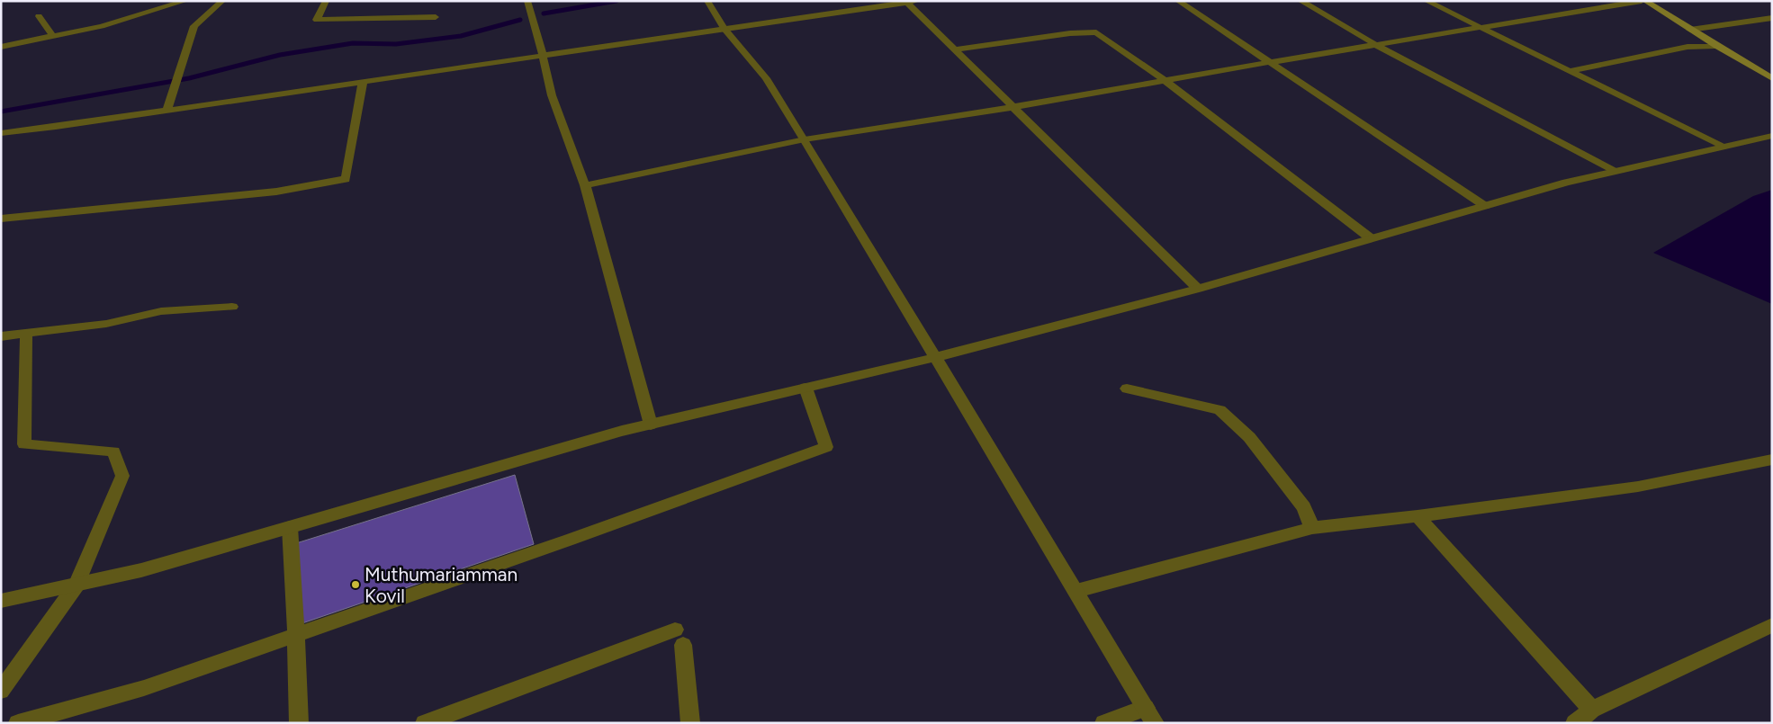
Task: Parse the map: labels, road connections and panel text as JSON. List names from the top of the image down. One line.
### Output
{"places":["Muthumariamman Kovil"]}
